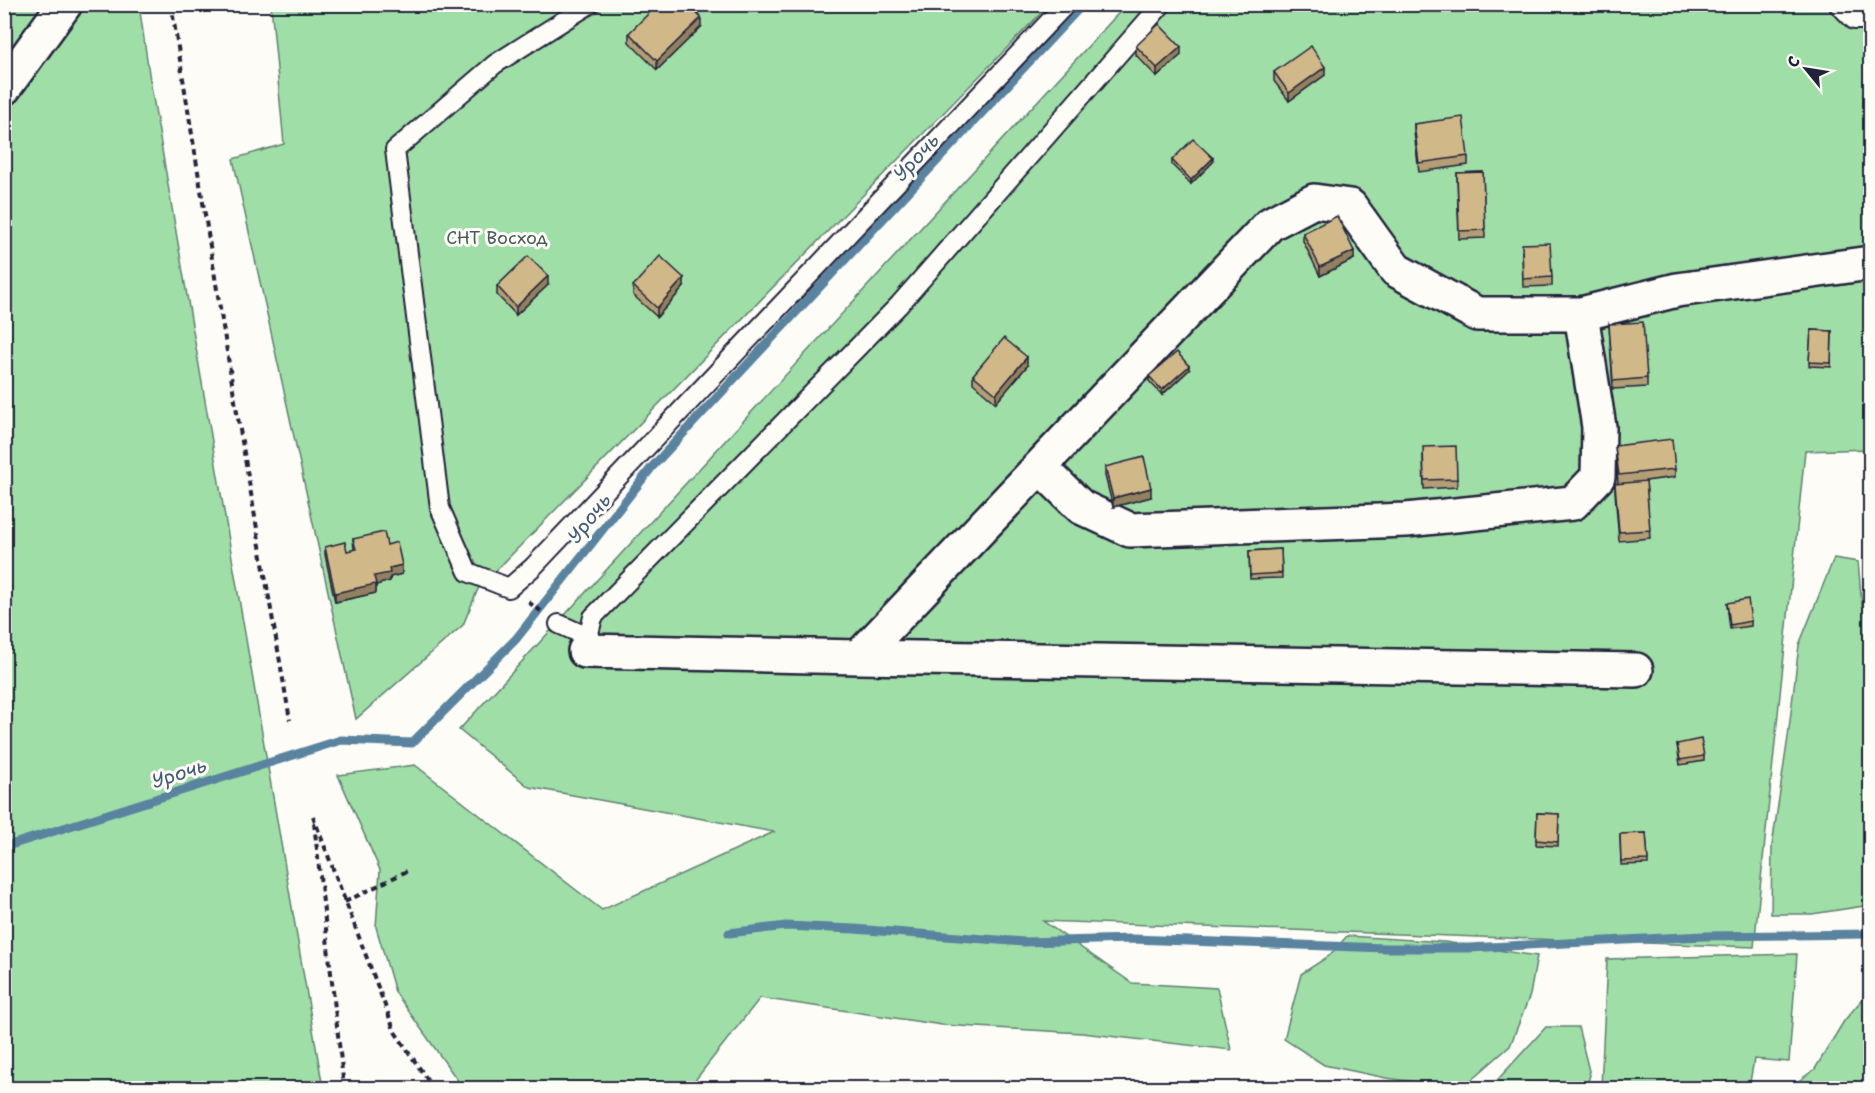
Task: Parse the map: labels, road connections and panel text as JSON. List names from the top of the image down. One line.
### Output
{"water":["Урочь"],"parks":["СНТ Восход"],"north":"top left"}
